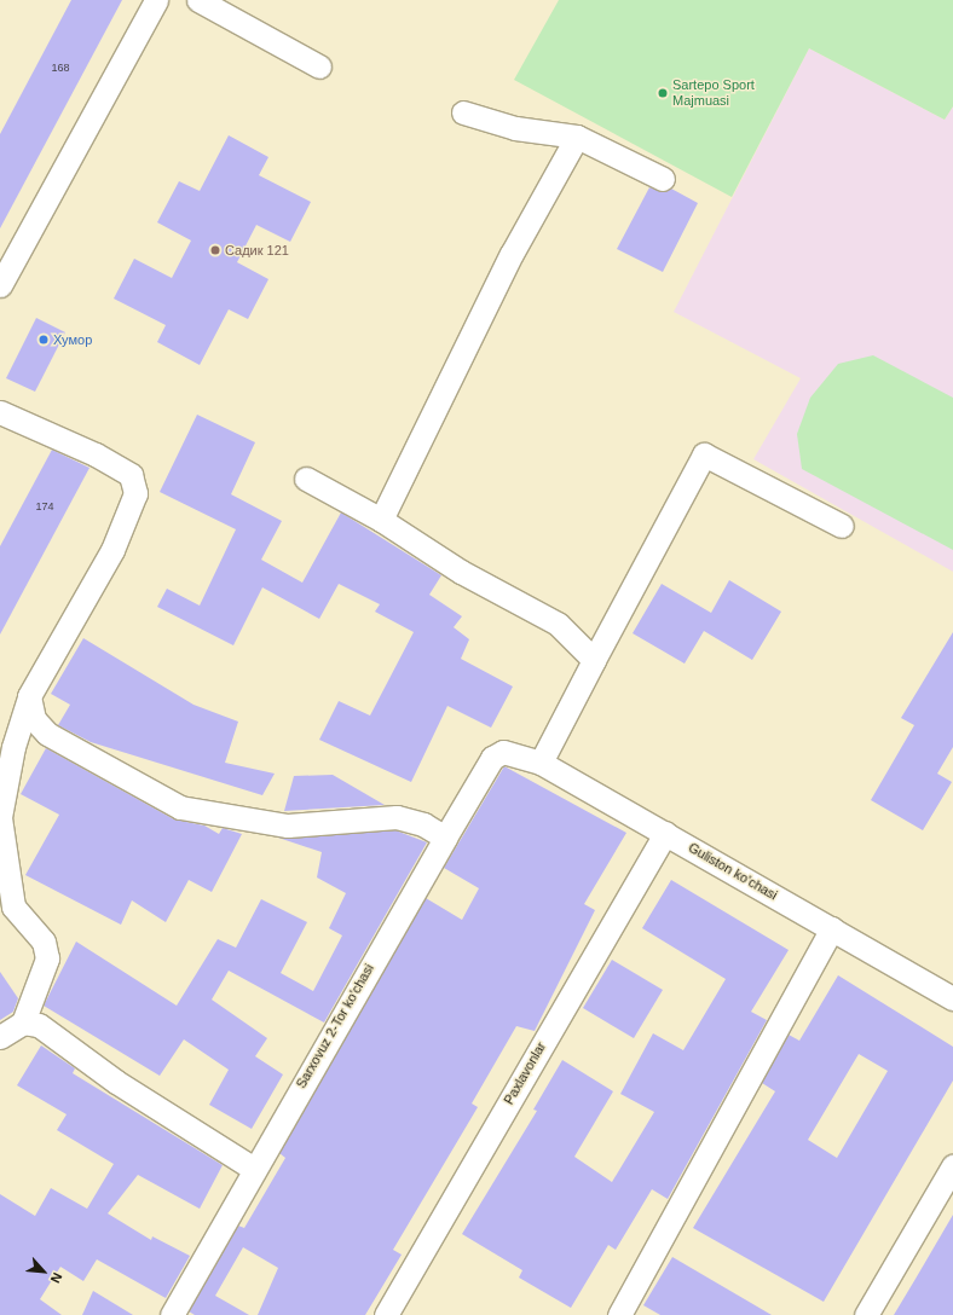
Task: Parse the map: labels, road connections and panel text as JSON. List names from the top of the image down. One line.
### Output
{"streets":{"street":["Guliston ko'chasi","Sarxovuz 2-Tor ko'chasi","Paxlavonlar"]},"crossings":[["Guliston ko'chasi","Sarxovuz 2-Tor ko'chasi"],["Guliston ko'chasi","Paxlavonlar"]],"places":["Sartepo Sport Majmuasi","Садик 121","Хумор"],"house_numbers":["168","174"],"north":"bottom right"}
